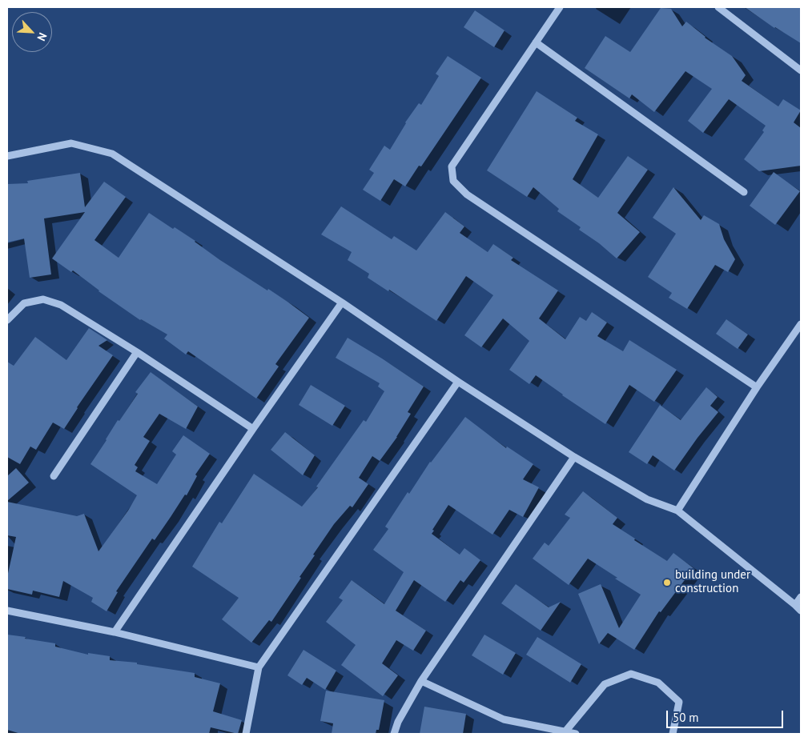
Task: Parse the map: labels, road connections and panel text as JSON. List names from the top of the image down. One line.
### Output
{"places":["building under construction"],"scale_bar":"50 m","north":"bottom right"}
